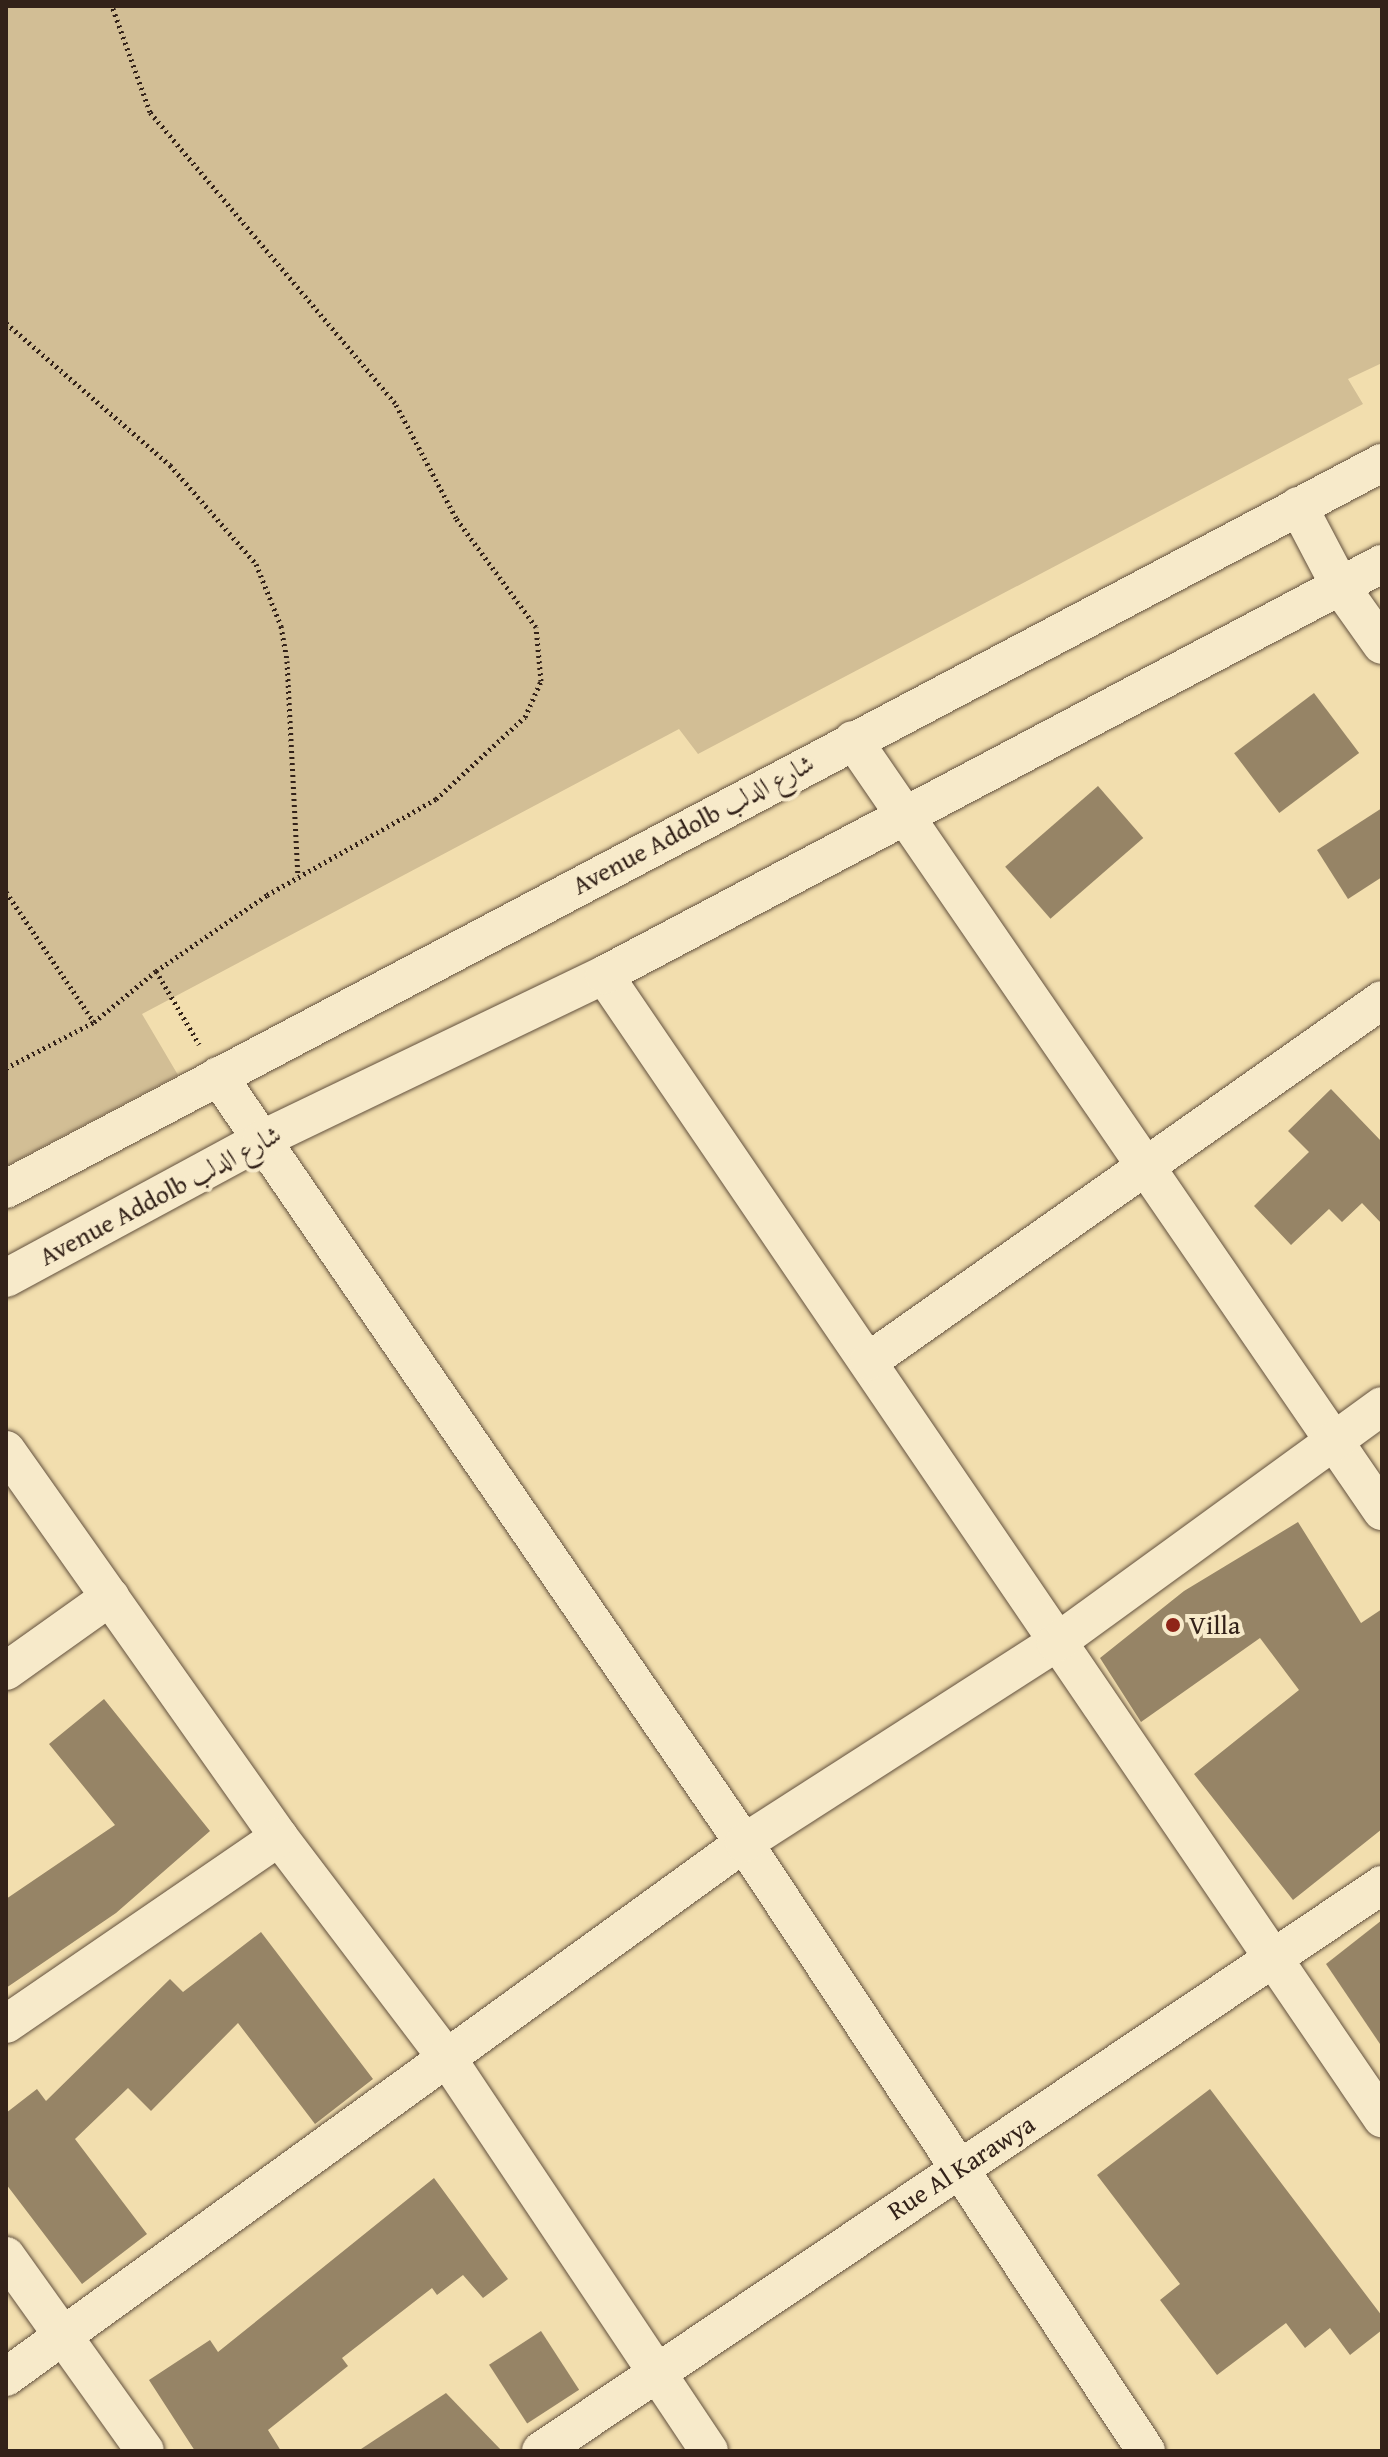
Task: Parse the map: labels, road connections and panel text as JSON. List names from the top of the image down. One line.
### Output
{"streets":{"street":["Avenue Addolb شارع الدلب","Rue Al Karawya"]},"places":["Villa"]}
